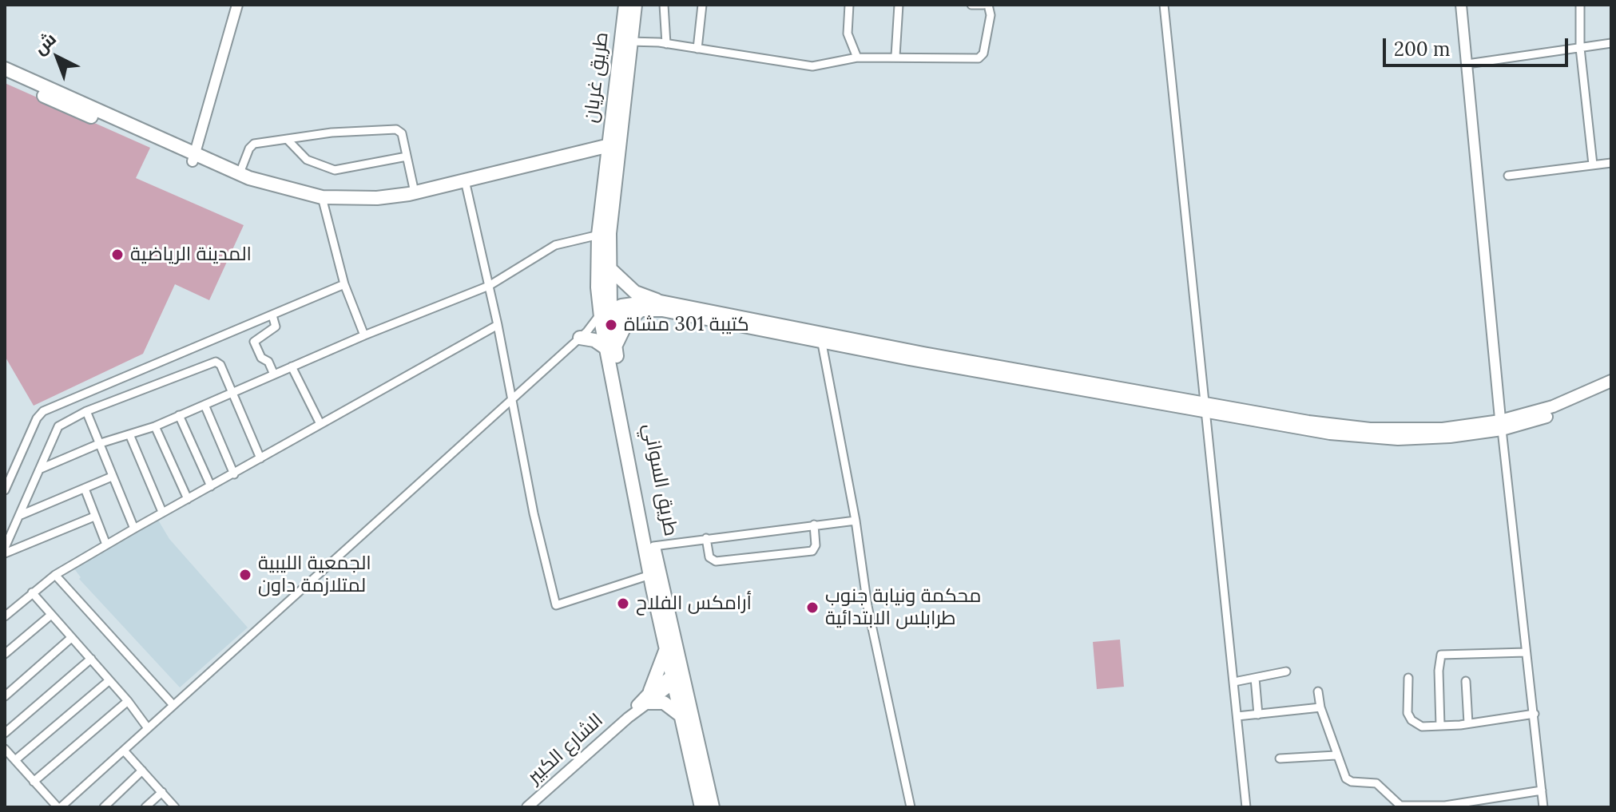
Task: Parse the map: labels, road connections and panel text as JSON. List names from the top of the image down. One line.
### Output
{"streets":{"highway":["طريق غريان","طريق السواني"],"street":["الشارع الكبير"]},"crossings":[["طريق غريان","طريق السواني"],["طريق السواني","الشارع الكبير"]],"places":["المدينة الرياضية","كتيبة 301 مشاة","الجمعية الليبية لمتلازمة داون","أرامكس الفلاح","محكمة ونيابة جنوب طرابلس الابتدائية"],"scale_bar":"200 m","north":"top left"}
